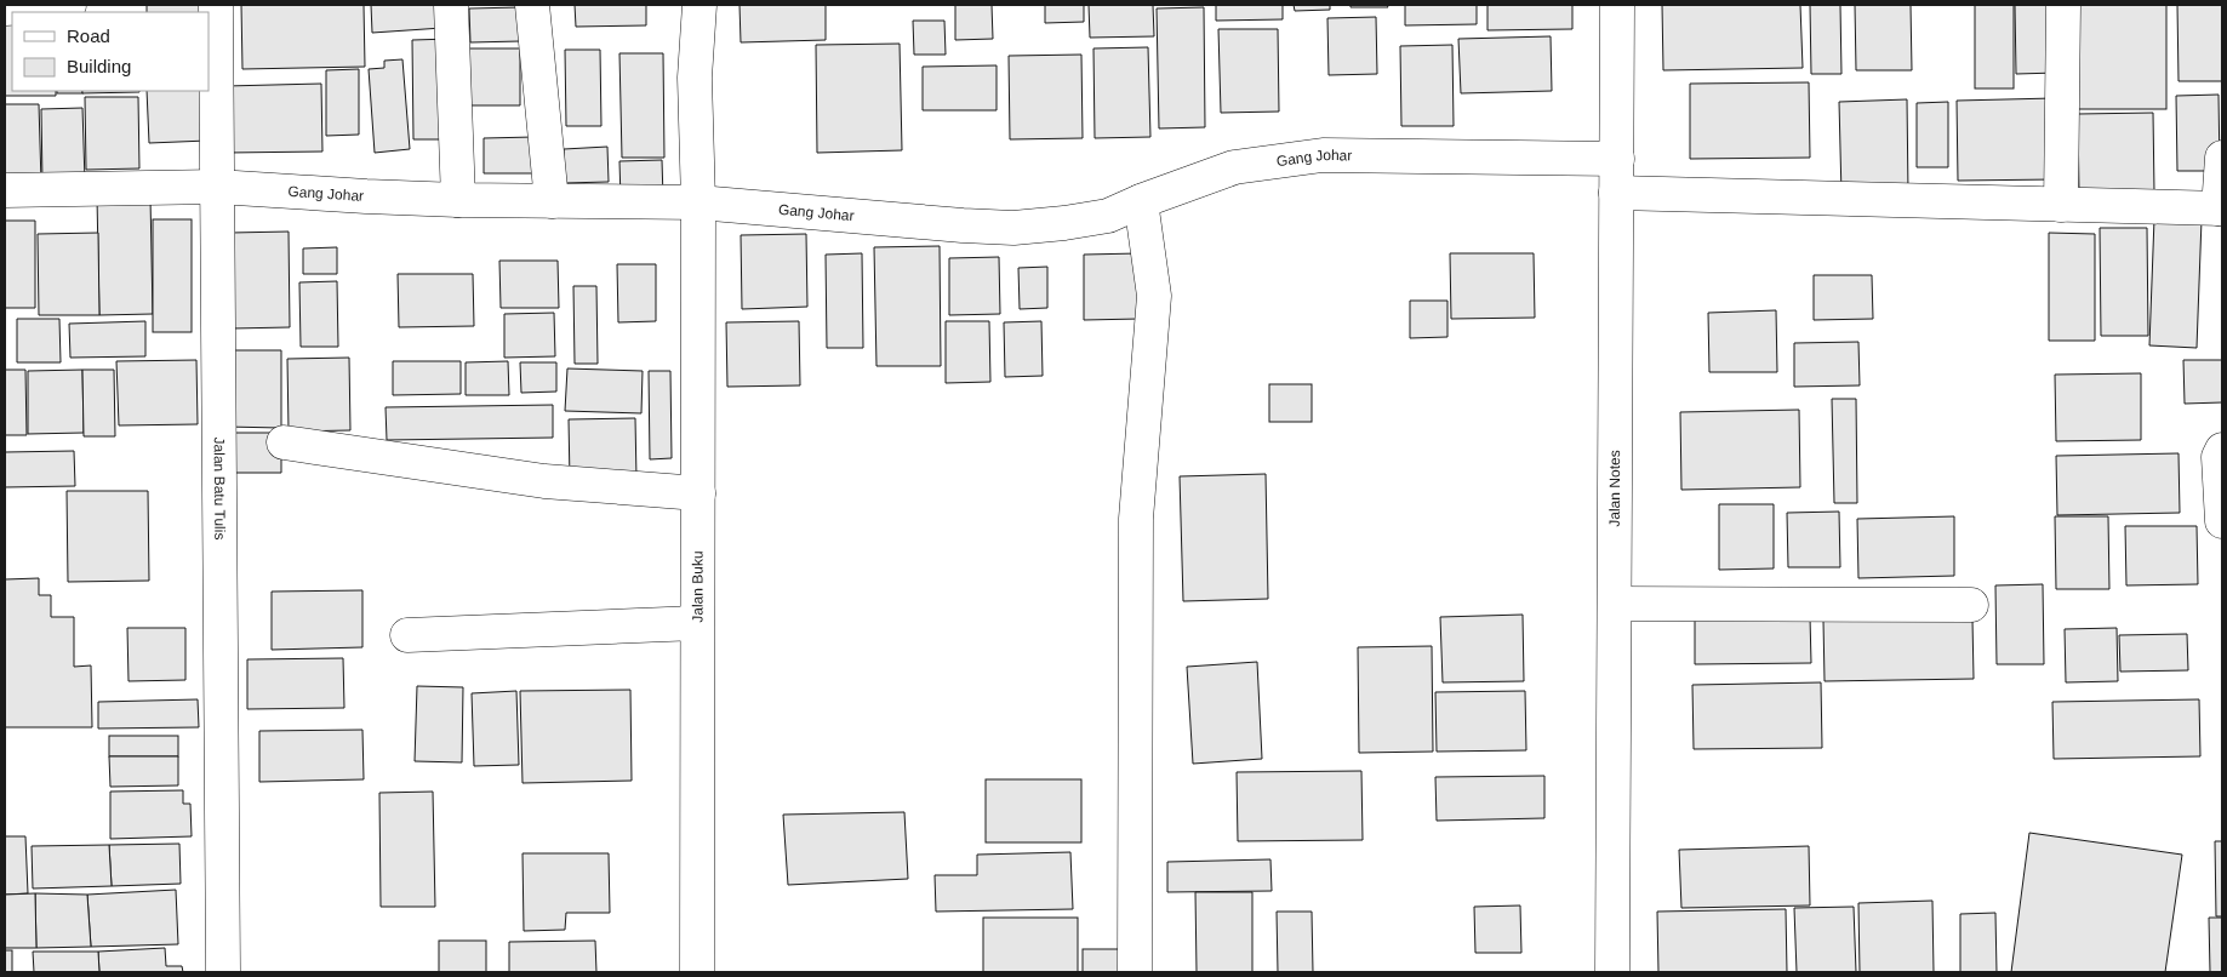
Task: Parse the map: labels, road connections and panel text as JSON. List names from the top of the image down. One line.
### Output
{"streets":{"street":["Gang Johar","Jalan Batu Tulis","Jalan Notes","Jalan Buku"]},"crossings":[["Gang Johar","Jalan Batu Tulis"],["Gang Johar","Jalan Notes"],["Gang Johar","Jalan Buku"]],"legend":["Road","Building"]}
